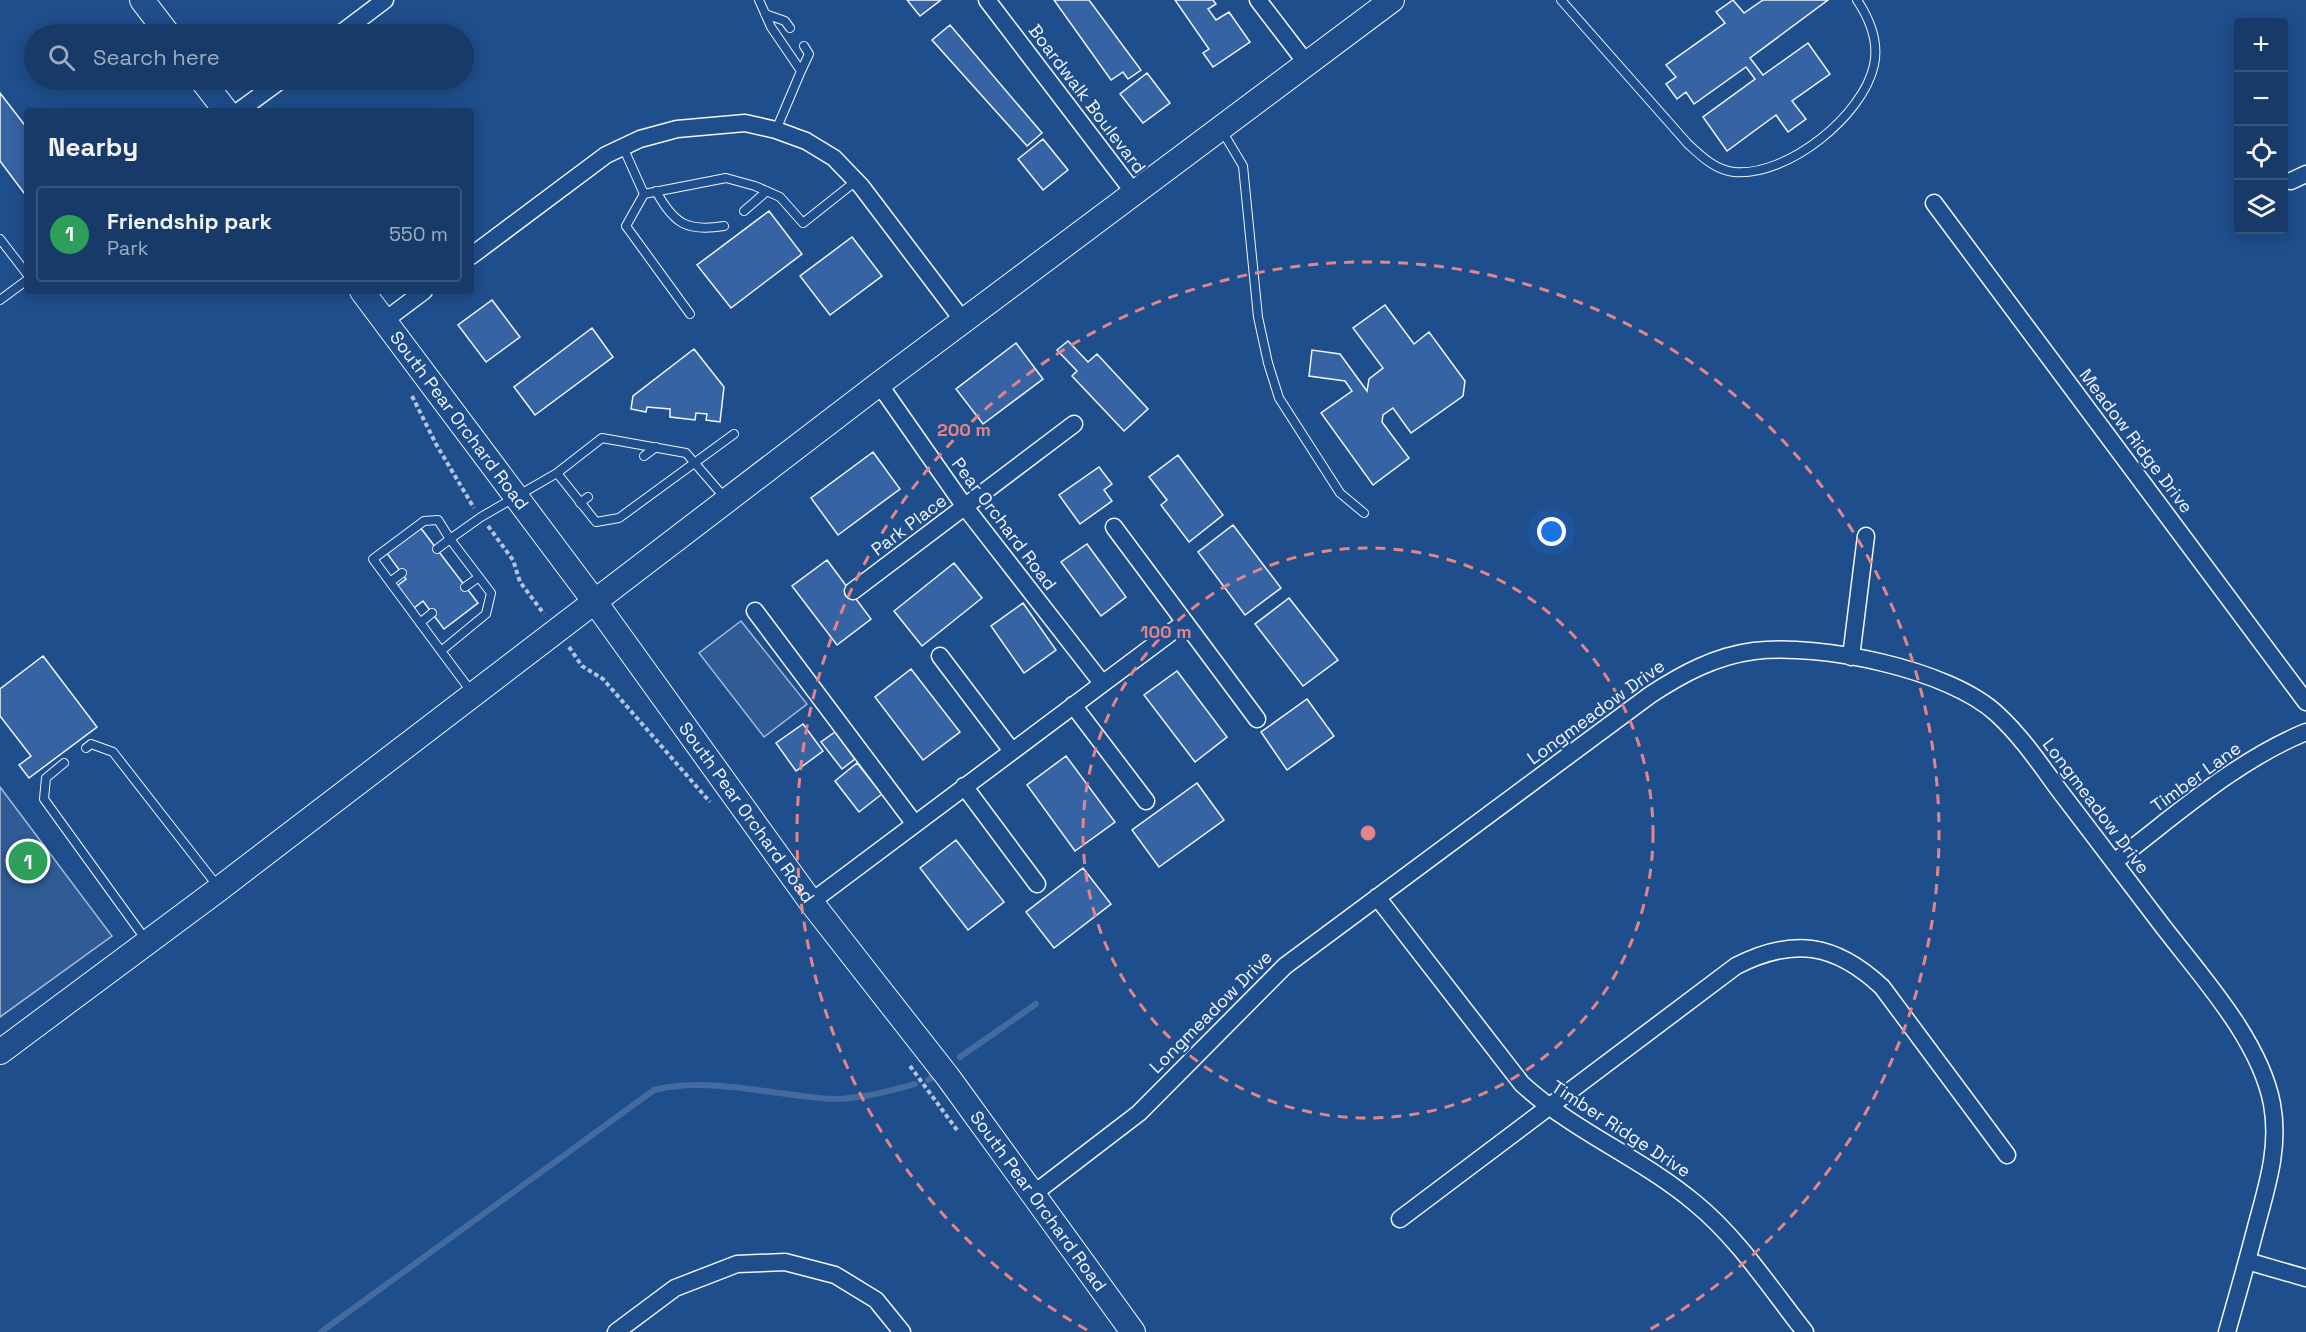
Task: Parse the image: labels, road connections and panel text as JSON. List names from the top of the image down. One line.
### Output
{"streets":{"main road":["South Pear Orchard Road"],"street":["Boardwalk Boulevard","Meadow Ridge Drive","Pear Orchard Road","Park Place","Longmeadow Drive","Timber Lane","Timber Ridge Drive"]},"crossings":[["South Pear Orchard Road","Longmeadow Drive"],["Pear Orchard Road","Park Place"],["Longmeadow Drive","Timber Lane"],["Longmeadow Drive","Timber Ridge Drive"]],"page":{"map_buttons":["+","−"],"search":"Search here","heading":"Nearby","list":[{"mark":"1","name":"Friendship park","note":"Park","value":"550 m"}],"pins":"1"},"rings":["200 m","100 m"]}
